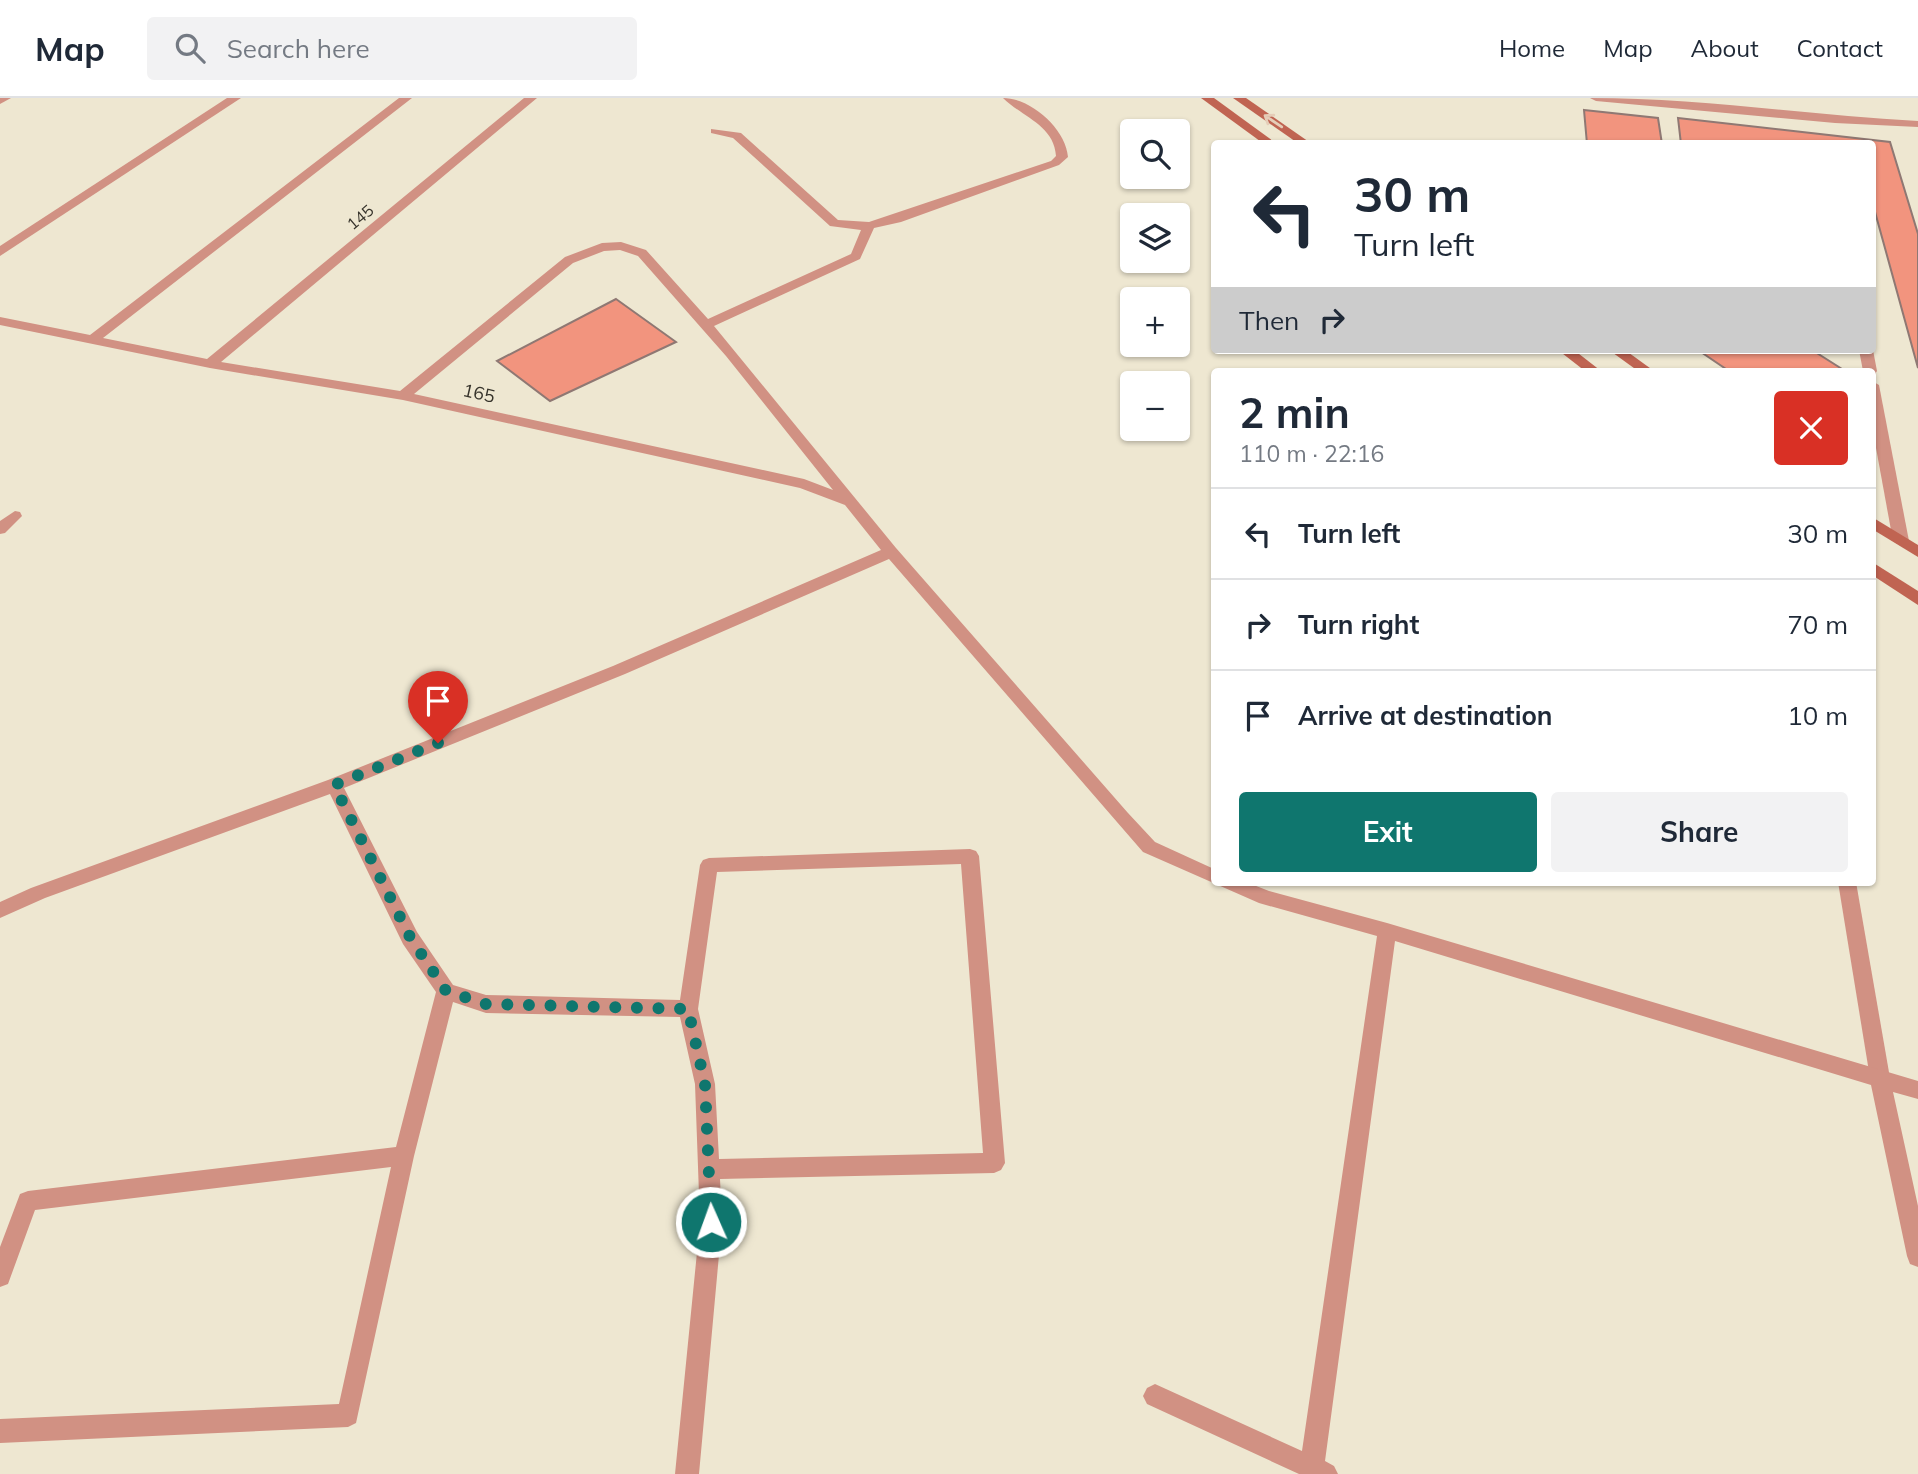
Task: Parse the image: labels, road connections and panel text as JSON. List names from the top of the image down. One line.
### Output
{"streets":{"street":["145","165"]},"crossings":[["145","165"]],"page":{"header":"Map","search":"Search here","nav":["Home","Map","About","Contact"],"map_buttons":["+","−"],"turn":["30 m","Turn left"],"then":"Then","heading":["2 min","110 m · 22:16"],"list":[{"name":"Turn left","value":"30 m"},{"name":"Turn right","value":"70 m"},{"name":"Arrive at destination","value":"10 m"}],"buttons":["Exit","Share"]}}
